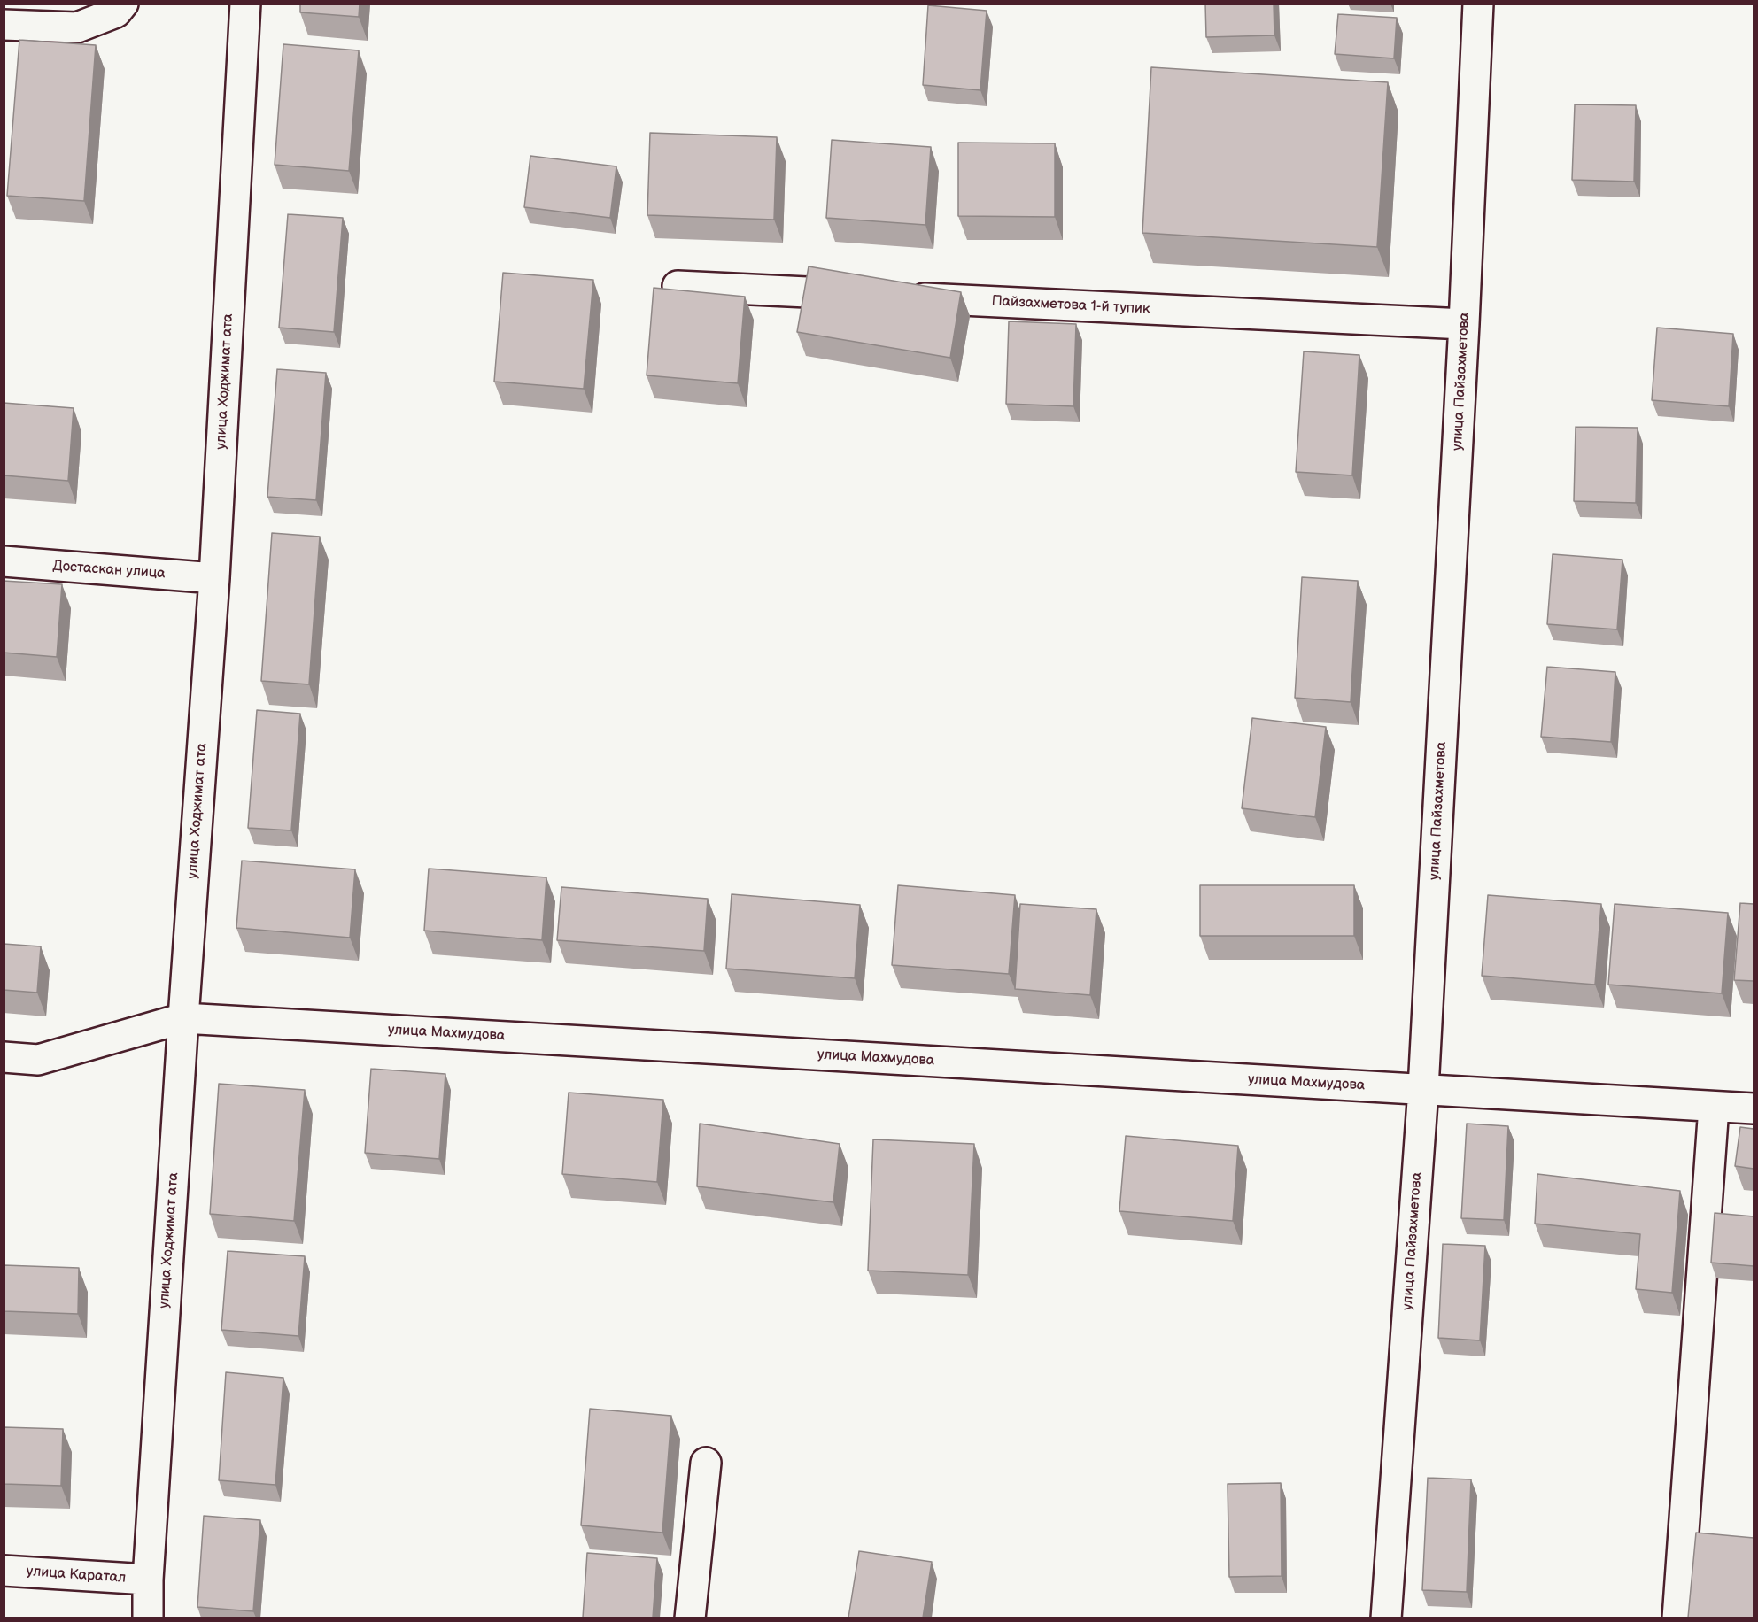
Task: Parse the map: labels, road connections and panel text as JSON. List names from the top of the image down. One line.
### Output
{"streets":{"street":["Пайзахметова 1-й тупик","улица Ходжимат ата","улица Пайзахметова","Достаскан улица","улица Махмудова","улица Каратал"]},"crossings":[["Пайзахметова 1-й тупик","улица Пайзахметова"],["улица Ходжимат ата","Достаскан улица"],["улица Ходжимат ата","улица Махмудова"],["улица Ходжимат ата","улица Каратал"],["улица Пайзахметова","улица Махмудова"]]}
